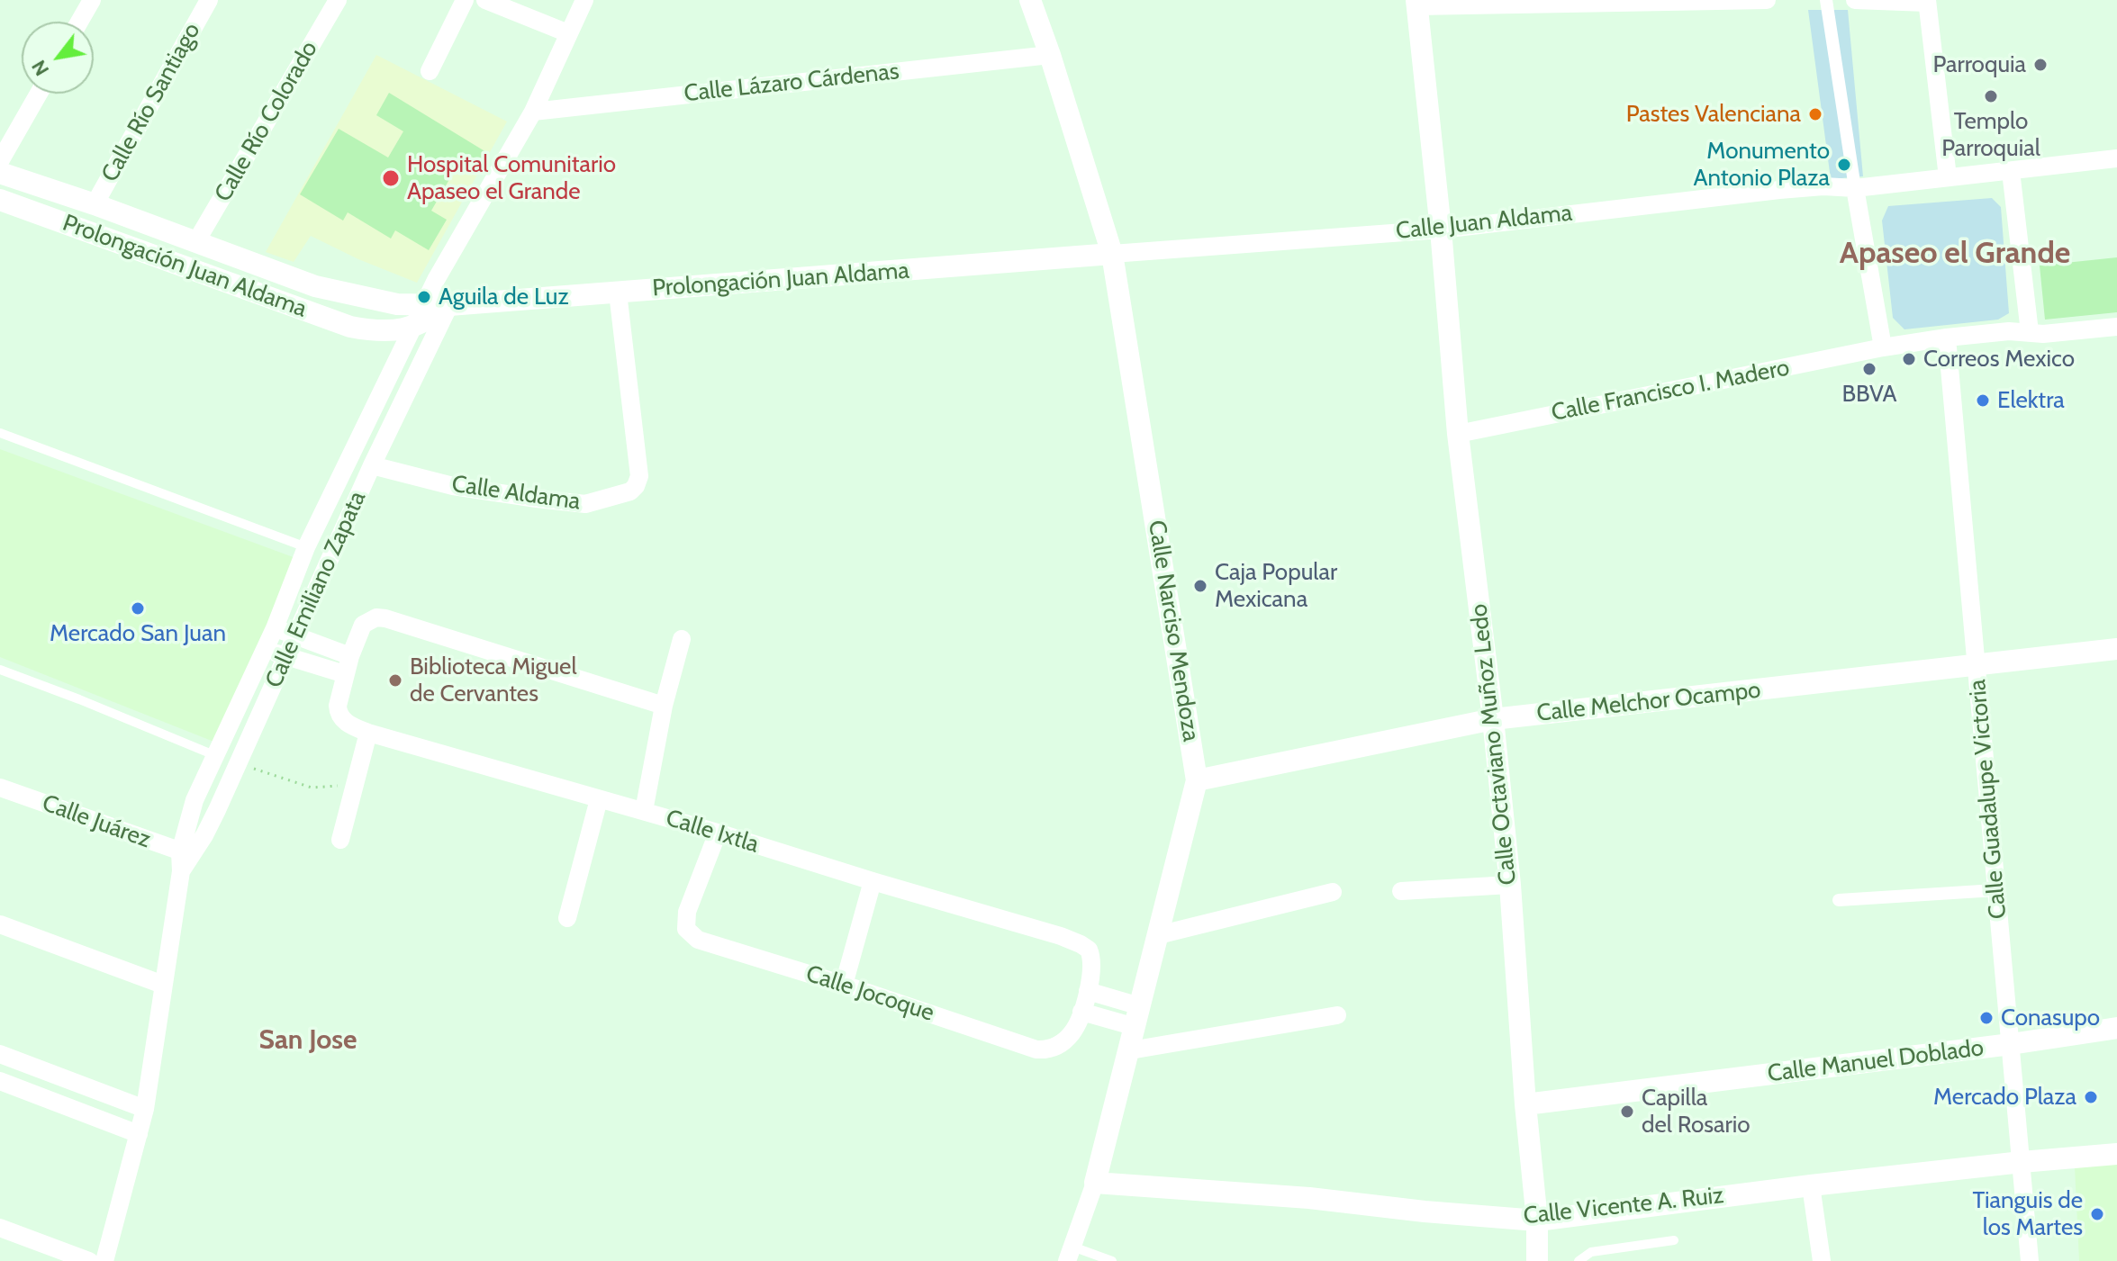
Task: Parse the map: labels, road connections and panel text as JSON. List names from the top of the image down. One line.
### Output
{"streets":{"street":["Calle Lázaro Cárdenas","Calle Río Santiago","Calle Río Colorado","Calle Juan Aldama","Prolongación Juan Aldama","Calle Francisco I. Madero","Calle Aldama","Calle Emiliano Zapata","Calle Narciso Mendoza","Calle Melchor Ocampo","Calle Octaviano Muñoz Ledo","Calle Guadalupe Victoria","Calle Juárez","Calle Ixtla","Calle Jocoque","Calle Manuel Doblado","Calle Vicente A. Ruiz"]},"crossings":[["Calle Lázaro Cárdenas","Calle Emiliano Zapata"],["Calle Lázaro Cárdenas","Calle Narciso Mendoza"],["Calle Río Santiago","Prolongación Juan Aldama"],["Calle Río Colorado","Prolongación Juan Aldama"],["Calle Juan Aldama","Prolongación Juan Aldama"],["Calle Juan Aldama","Calle Narciso Mendoza"],["Calle Juan Aldama","Calle Octaviano Muñoz Ledo"],["Prolongación Juan Aldama","Calle Aldama"],["Prolongación Juan Aldama","Calle Emiliano Zapata"],["Prolongación Juan Aldama","Calle Narciso Mendoza"],["Calle Francisco I. Madero","Calle Octaviano Muñoz Ledo"],["Calle Francisco I. Madero","Calle Guadalupe Victoria"],["Calle Aldama","Calle Emiliano Zapata"],["Calle Emiliano Zapata","Calle Juárez"],["Calle Narciso Mendoza","Calle Melchor Ocampo"],["Calle Narciso Mendoza","Calle Vicente A. Ruiz"],["Calle Melchor Ocampo","Calle Octaviano Muñoz Ledo"],["Calle Melchor Ocampo","Calle Guadalupe Victoria"],["Calle Octaviano Muñoz Ledo","Calle Manuel Doblado"],["Calle Octaviano Muñoz Ledo","Calle Vicente A. Ruiz"],["Calle Guadalupe Victoria","Calle Manuel Doblado"],["Calle Guadalupe Victoria","Calle Vicente A. Ruiz"],["Calle Ixtla","Calle Jocoque"]],"districts":["Apaseo el Grande","San Jose"],"places":["Parroquia","Templo Parroquial","Pastes Valenciana","Monumento Antonio Plaza","Hospital Comunitario Apaseo el Grande","Aguila de Luz","Correos Mexico","BBVA","Elektra","Caja Popular Mexicana","Mercado San Juan","Biblioteca Miguel de Cervantes","Conasupo","Mercado Plaza","Capilla del Rosario","Tianguis de los Martes"],"north":"bottom left"}
